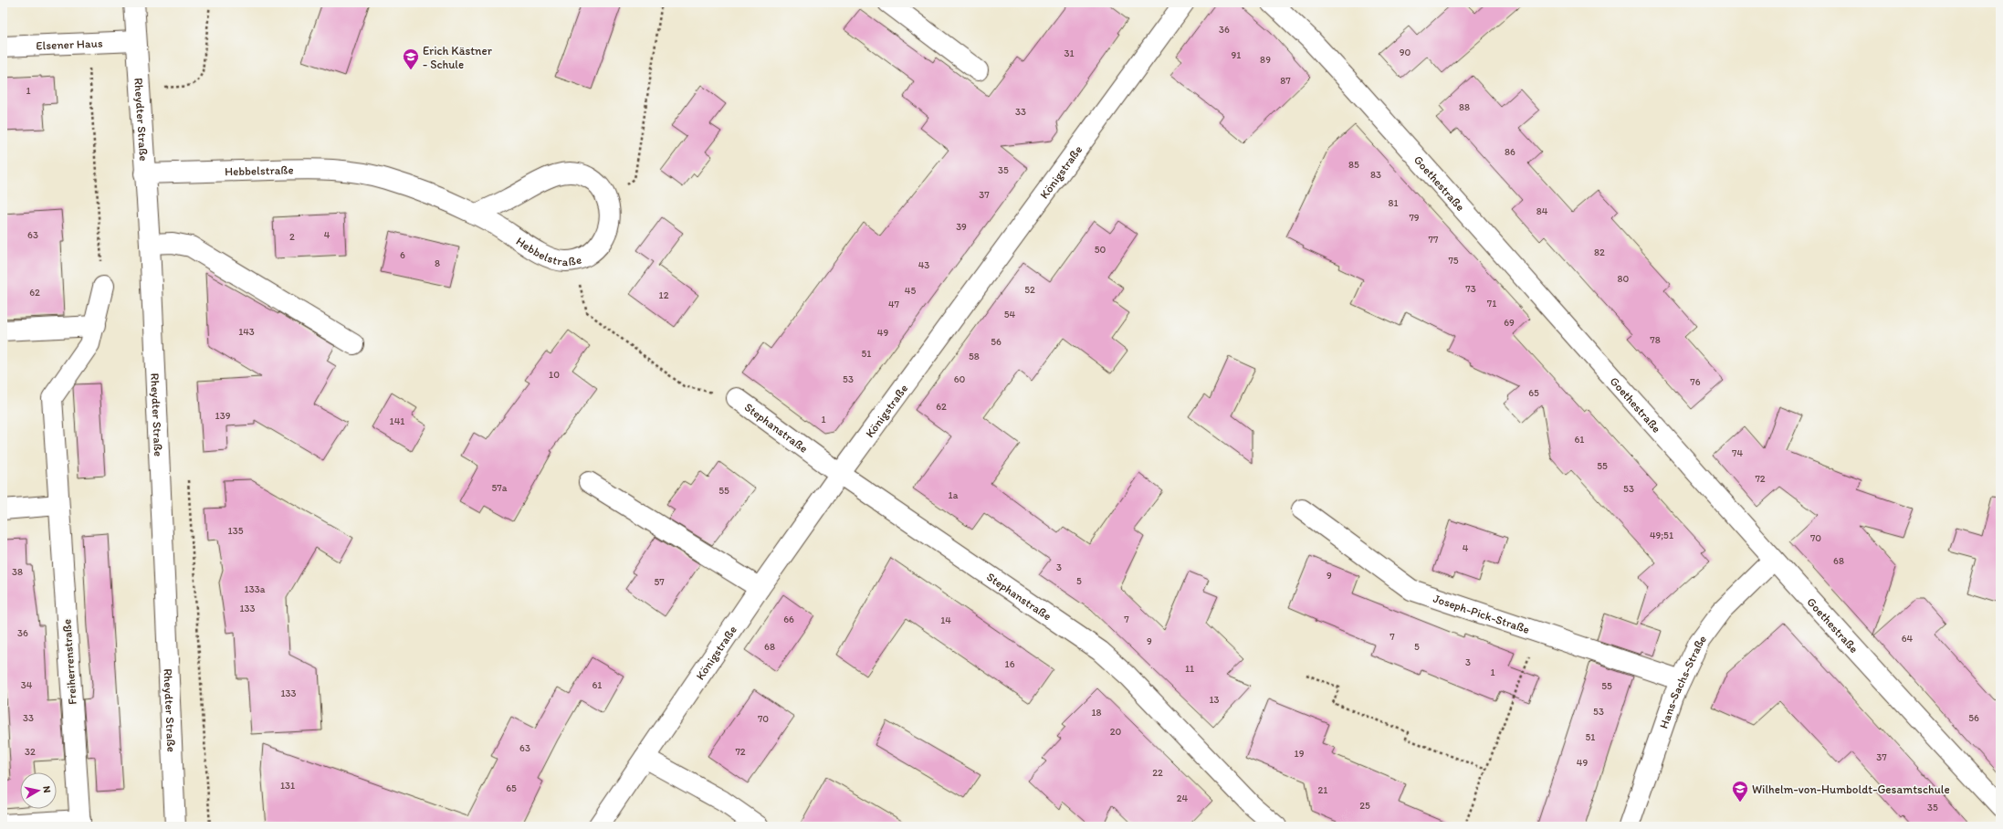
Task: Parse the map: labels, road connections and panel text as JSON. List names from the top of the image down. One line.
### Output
{"streets":{"street":["Elsener Haus","Rheydter Straße","Hebbelstraße","Königstraße","Goethestraße","Stephanstraße","Joseph-Pick-Straße","Freiherrenstraße","Hans-Sachs-Straße"]},"crossings":[["Elsener Haus","Rheydter Straße"],["Rheydter Straße","Hebbelstraße"],["Königstraße","Stephanstraße"],["Goethestraße","Hans-Sachs-Straße"],["Joseph-Pick-Straße","Hans-Sachs-Straße"]],"places":{"school or university":["Erich Kästner - Schule","Wilhelm-von-Humboldt-Gesamtschule"]},"house_numbers":["36","90","31","91","89","87","1","88","33","86","85","35","83","37","81","84","79","39","63","4","2","77","50","82","6","75","8","43","80","73","52","45","62","12","71","47","54","69","143","49","78","56","51","58","10","53","60","76","65","62","139","1","141","61","74","55","72","57a","53","55","1a","135","49;51","70","4","68","3","38","9","5","57","133a","133","66","7","14","36","7","64","9","68","5","3","16","11","1","34","61","55","133","13","53","18","33","56","70","20","51","63","32","72","19","37","49","22","131","65","21","24","25","35"],"north":"right"}
